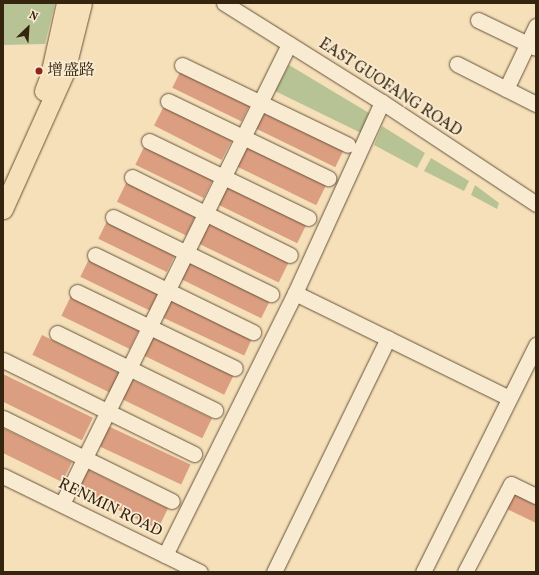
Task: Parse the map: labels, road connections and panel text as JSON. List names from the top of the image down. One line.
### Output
{"streets":{"street":["EAST GUOFANG ROAD","RENMIN ROAD"]},"places":["增盛路"],"north":"top right"}
